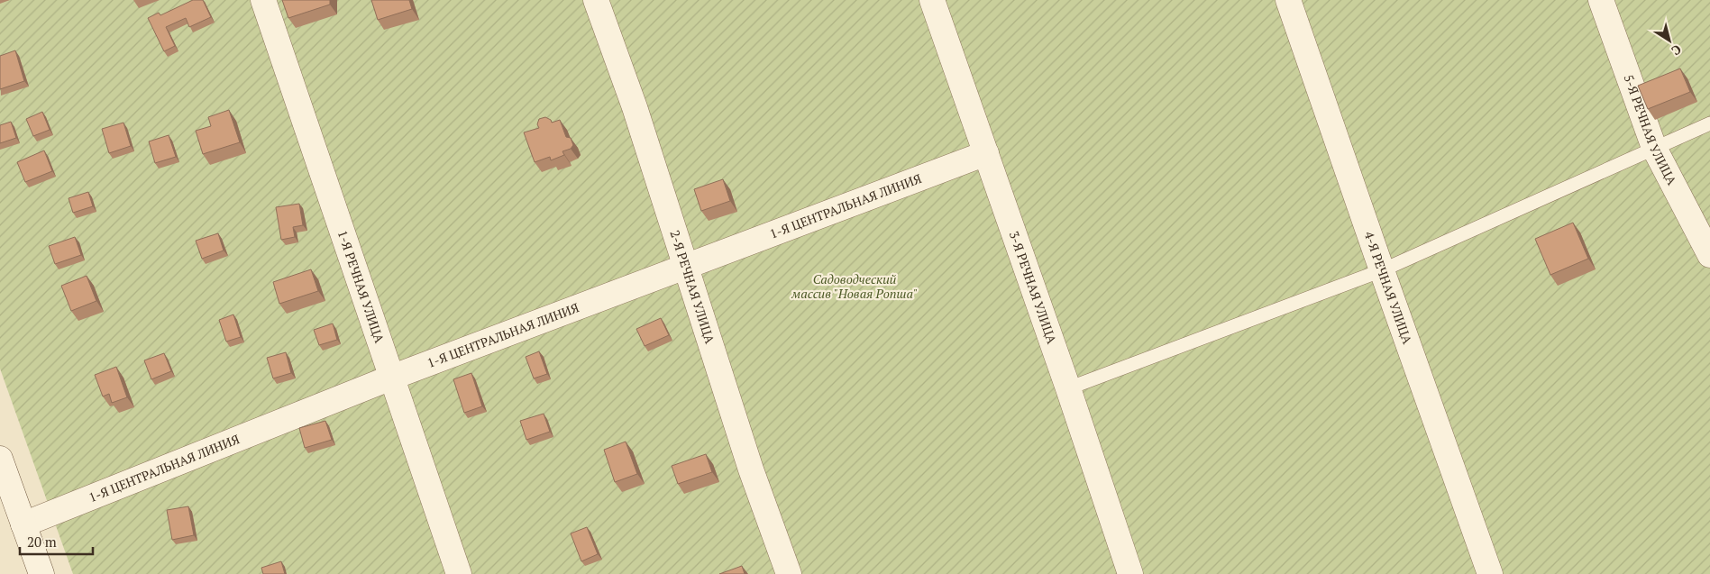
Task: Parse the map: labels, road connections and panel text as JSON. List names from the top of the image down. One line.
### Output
{"streets":{"street":["5-Я РЕЧНАЯ УЛИЦА","1-Я ЦЕНТРАЛЬНАЯ ЛИНИЯ","3-Я РЕЧНАЯ УЛИЦА","1-Я РЕЧНАЯ УЛИЦА","2-Я РЕЧНАЯ УЛИЦА","4-Я РЕЧНАЯ УЛИЦА"]},"crossings":[["1-Я ЦЕНТРАЛЬНАЯ ЛИНИЯ","3-Я РЕЧНАЯ УЛИЦА"],["1-Я ЦЕНТРАЛЬНАЯ ЛИНИЯ","1-Я РЕЧНАЯ УЛИЦА"],["1-Я ЦЕНТРАЛЬНАЯ ЛИНИЯ","2-Я РЕЧНАЯ УЛИЦА"]],"parks":["Садоводческий массив \"Новая Ропша\""],"scale_bar":"20 m","north":"bottom right"}
